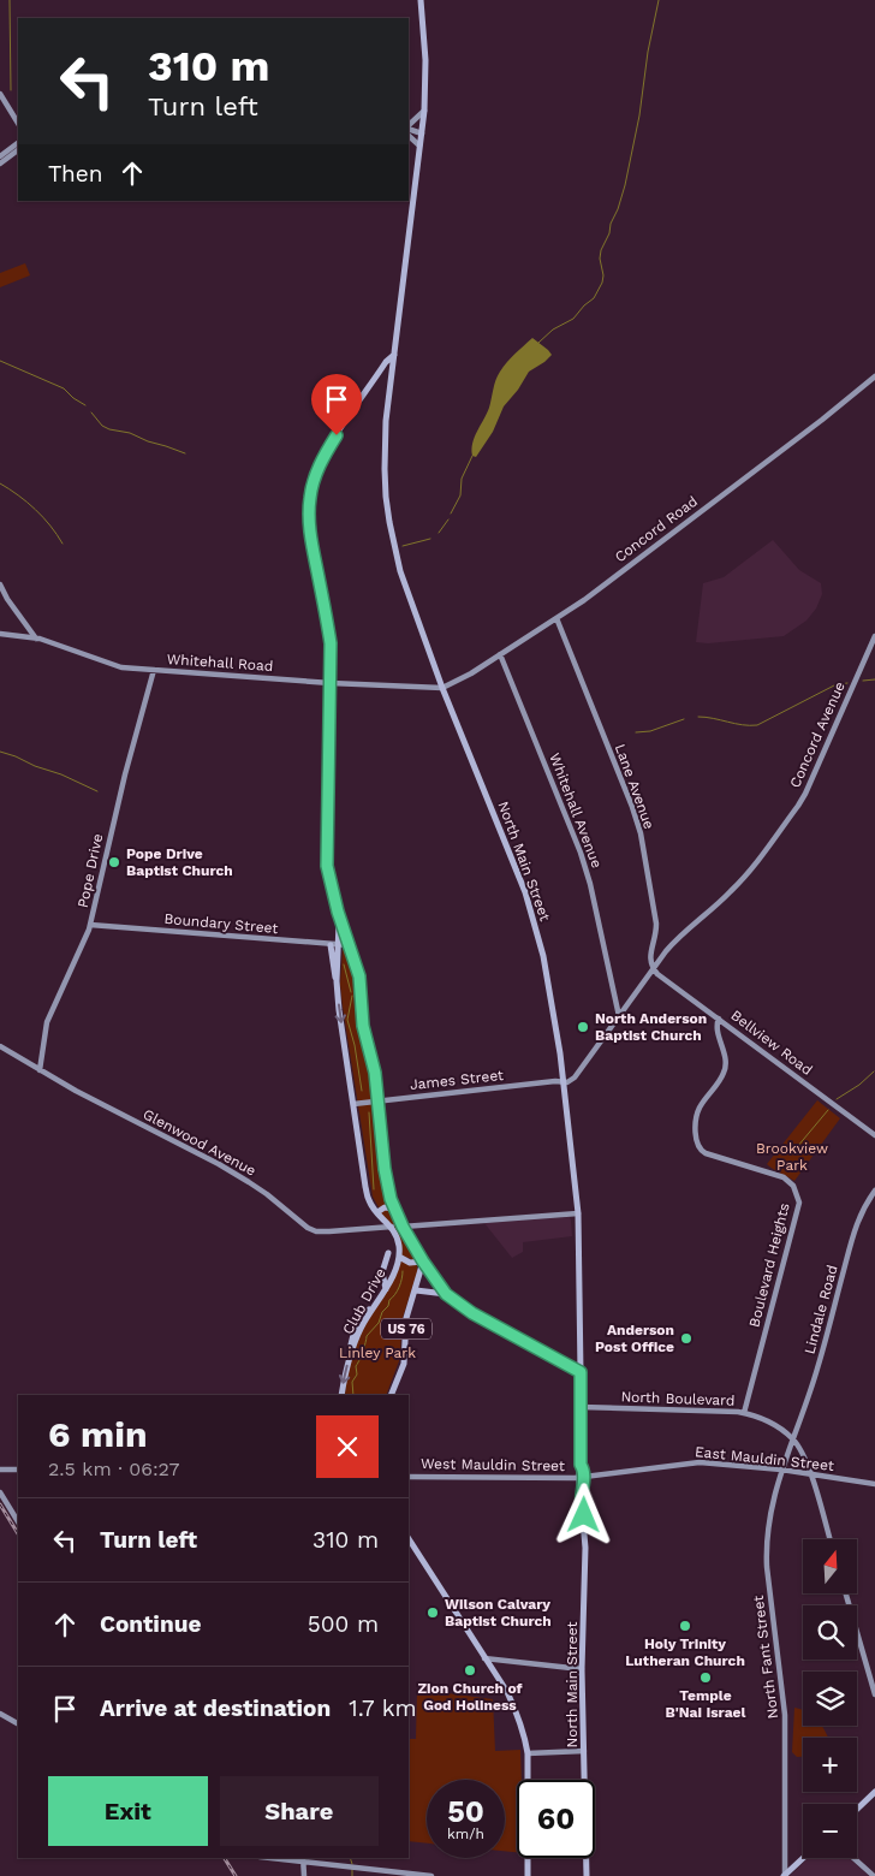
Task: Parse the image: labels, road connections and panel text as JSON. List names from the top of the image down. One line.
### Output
{"streets":{"main road":["North Main Street","Club Drive","US 76"],"street":["Concord Road","Whitehall Road","Concord Avenue","Lane Avenue","Whitehall Avenue","Pope Drive","Boundary Street","Bellview Road","James Street","Glenwood Avenue","Boulevard Heights","Lindale Road","North Boulevard","East Mauldin Street","West Mauldin Street","North Fant Street"]},"crossings":[["Concord Road","Whitehall Road"],["Concord Road","Lane Avenue"],["Concord Road","Whitehall Avenue"],["Concord Road","North Main Street"],["Whitehall Road","North Main Street"],["Whitehall Road","Pope Drive"],["Concord Avenue","Lane Avenue"],["Concord Avenue","Whitehall Avenue"],["Concord Avenue","North Main Street"],["Concord Avenue","Bellview Road"],["Concord Avenue","James Street"],["Lane Avenue","Bellview Road"],["North Main Street","James Street"],["North Main Street","North Boulevard"],["North Main Street","East Mauldin Street"],["North Main Street","West Mauldin Street"],["Pope Drive","Boundary Street"],["Pope Drive","Glenwood Avenue"],["Bellview Road","Boulevard Heights"],["Boulevard Heights","North Boulevard"],["Lindale Road","North Boulevard"],["Lindale Road","North Fant Street"],["North Boulevard","East Mauldin Street"],["North Boulevard","North Fant Street"],["East Mauldin Street","West Mauldin Street"],["East Mauldin Street","North Fant Street"]],"parks":["Brookview Park","Linley Park"],"places":["Pope Drive Baptist Church","North Anderson Baptist Church","Anderson Post Office","Wilson Calvary Baptist Church","Holy Trinity Lutheran Church","Zion Church of God Holiness","Temple B'Nai Israel"],"north":"top","page":{"turn":["310 m","Turn left"],"then":"Then","heading":["6 min","2.5 km · 06:27"],"list":[{"name":"Turn left","value":"310 m"},{"name":"Continue","value":"500 m"},{"name":"Arrive at destination","value":"1.7 km"}],"map_buttons":["+","−"],"buttons":["Exit","Share"],"speed":"50 km/h","limit":"60"}}
